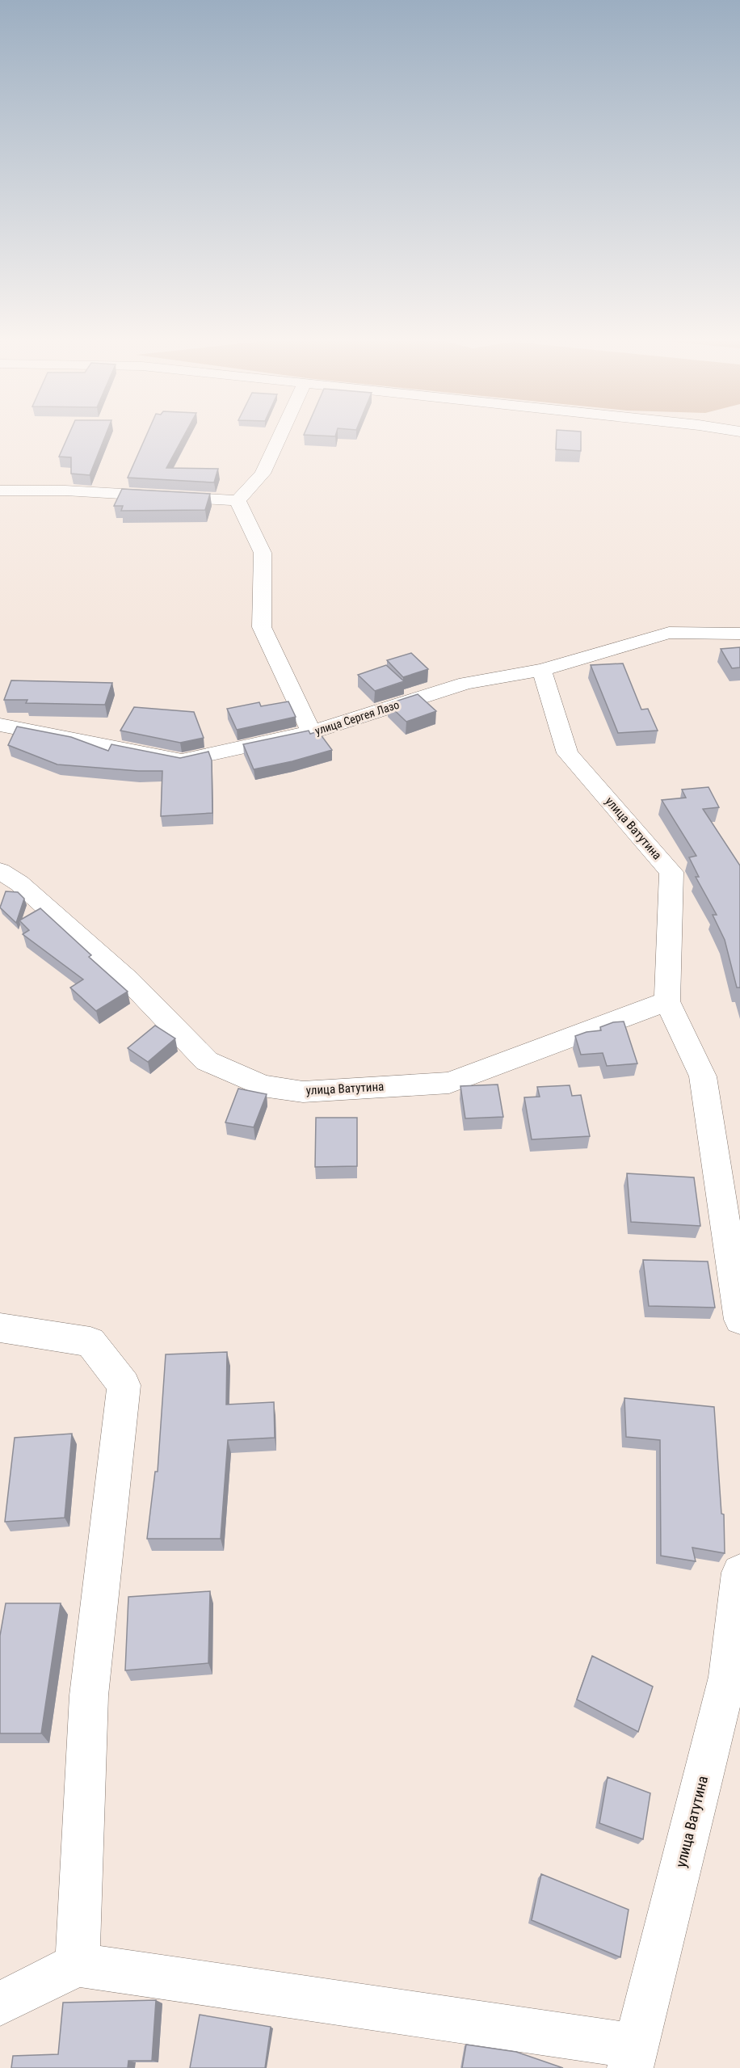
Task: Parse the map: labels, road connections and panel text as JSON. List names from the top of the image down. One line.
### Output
{"streets":{"street":["улица Сергея Лазо","улица Ватутина"]},"crossings":[["улица Сергея Лазо","улица Ватутина"]]}
